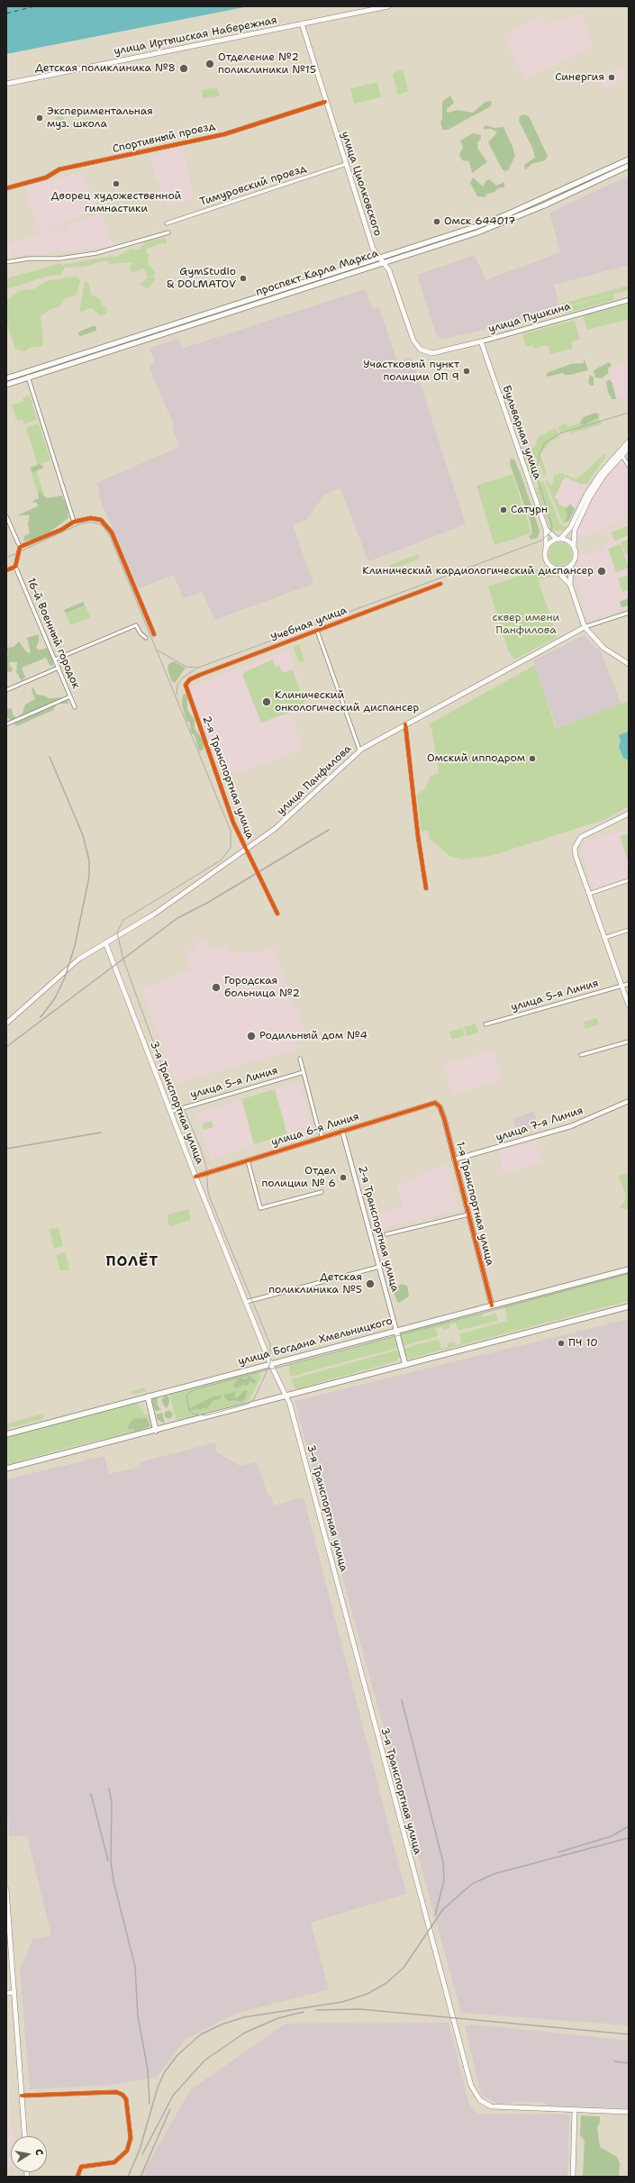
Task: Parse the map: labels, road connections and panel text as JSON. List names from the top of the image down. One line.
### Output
{"streets":{"main road":["улица Иртышская Набережная","улица Циолковского","проспект Карла Маркса","улица Пушкина","Бульварная улица","улица Панфилова","3-я Транспортная улица","улица Богдана Хмельницкого"],"street":["Спортивный проезд","Тимуровский проезд","Учебная улица","16-й Военный городок","2-я Транспортная улица","улица 5-я Линия","улица 7-я Линия","улица 6-я Линия","1-я Транспортная улица"]},"crossings":[["улица Иртышская Набережная","улица Циолковского"],["Спортивный проезд","улица Циолковского"],["улица Циолковского","Тимуровский проезд"],["улица Циолковского","проспект Карла Маркса"],["улица Циолковского","улица Пушкина"],["улица Пушкина","Бульварная улица"],["Учебная улица","2-я Транспортная улица"],["2-я Транспортная улица","улица Панфилова"],["2-я Транспортная улица","улица 6-я Линия"],["2-я Транспортная улица","улица Богдана Хмельницкого"],["улица Панфилова","3-я Транспортная улица"],["улица 5-я Линия","3-я Транспортная улица"],["3-я Транспортная улица","улица 6-я Линия"],["3-я Транспортная улица","улица Богдана Хмельницкого"],["улица 7-я Линия","1-я Транспортная улица"],["улица 6-я Линия","1-я Транспортная улица"],["1-я Транспортная улица","улица Богдана Хмельницкого"]],"districts":["ПОЛЁТ"],"parks":["сквер имени Панфилова"],"places":["Отделение №2 поликлиники №15","Детская поликлиника №8","Синергия","Экспериментальная муз. школа","Дворец художественной гимнастики","Омск 644017","GymStudio & DOLMATOV","Участковый пункт полиции ОП 9","Сатурн","Клинический кардиологический диспансер","Клинический онкологический диспансер","Омский ипподром","Городская больница №2","Родильный дом №4","Отдел полиции № 6","Детская поликлиника №5","ПЧ 10"],"north":"right"}
